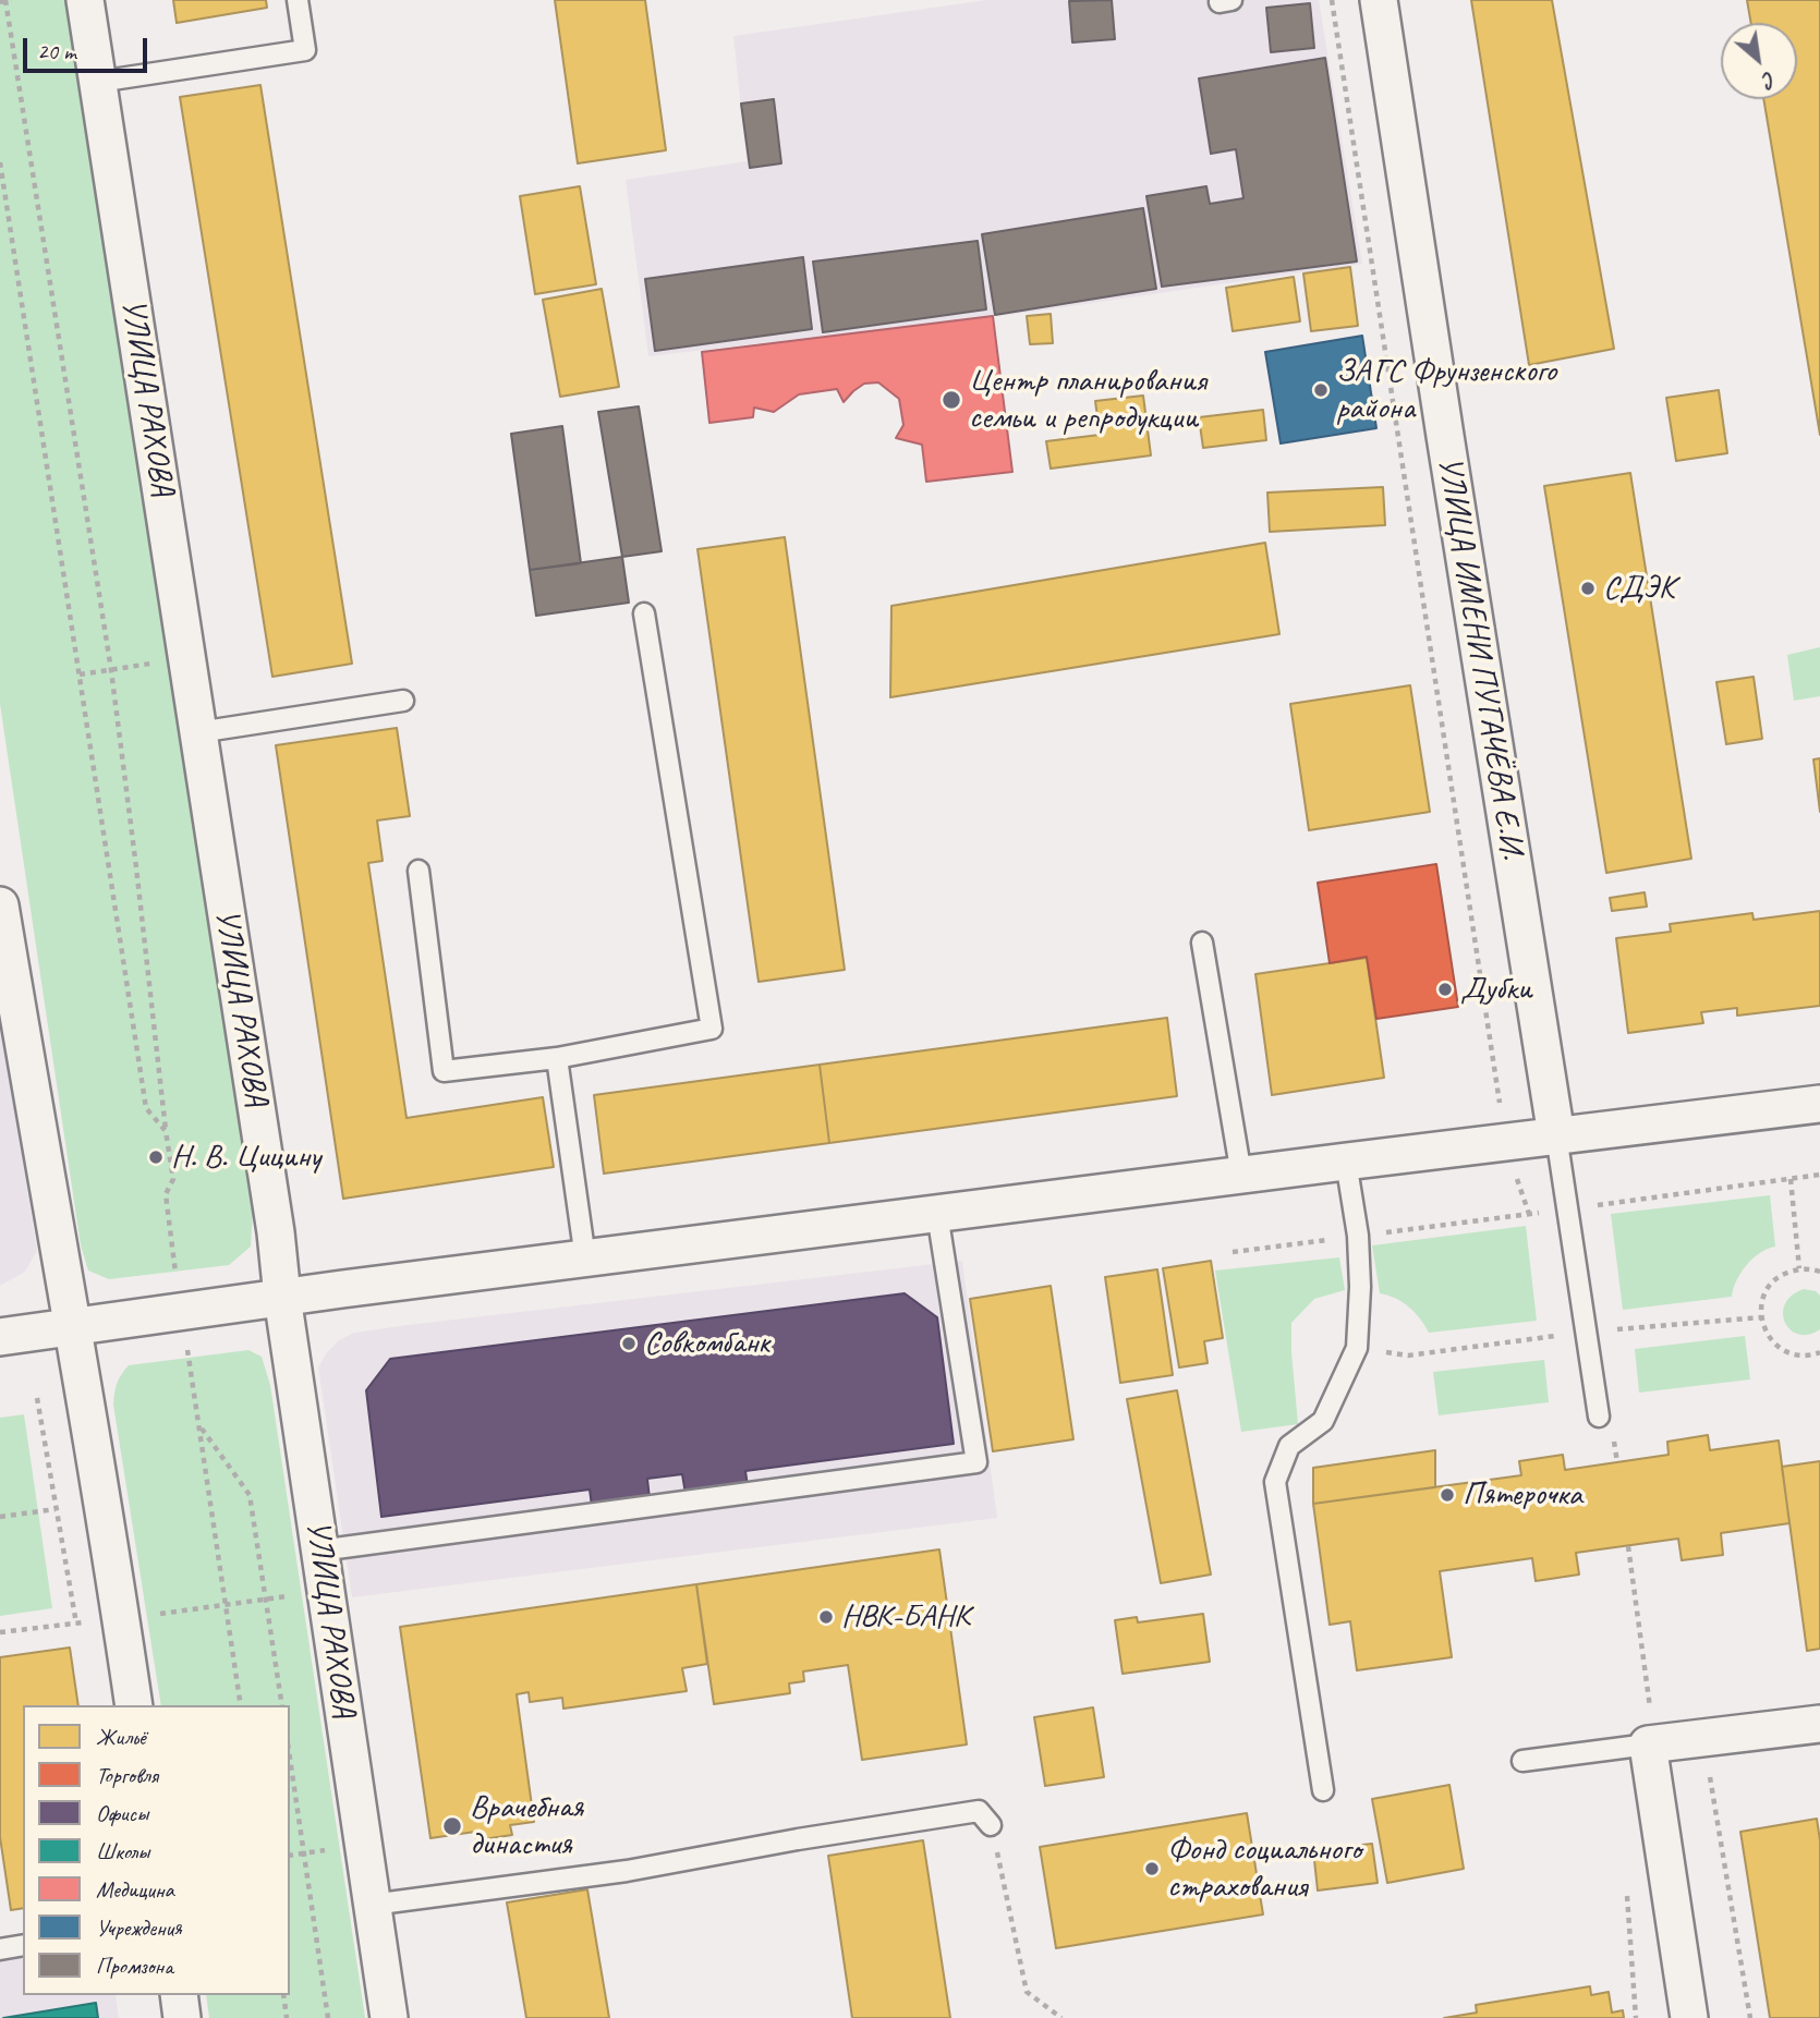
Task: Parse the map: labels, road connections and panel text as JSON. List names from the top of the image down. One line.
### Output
{"streets":{"street":["УЛИЦА РАХОВА","УЛИЦА ИМЕНИ ПУГАЧЁВА Е.И."]},"places":["ЗАГС Фрунзенского района","Центр планирования семьи и репродукции","СДЭК","Дубки","Н. В. Цицину","Совкомбанк","Пятерочка","НВК-БАНК","Врачебная династия","Фонд социального страхования"],"legend":["Жильё","Торговля","Офисы","Школы","Медицина","Учреждения","Промзона"],"scale_bar":"20 m","north":"bottom right"}
